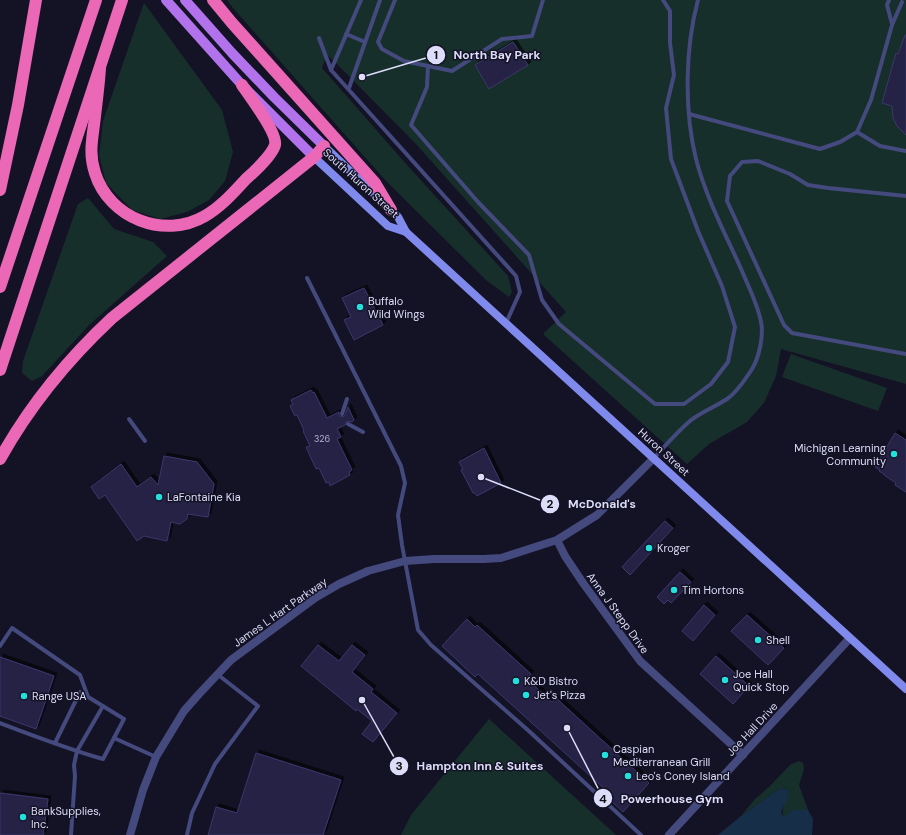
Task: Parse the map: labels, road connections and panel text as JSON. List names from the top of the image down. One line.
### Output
{"streets":{"main road":["South Huron Street","Huron Street"],"street":["James L Hart Parkway","Anna J Stepp Drive","Joe Hall Drive"]},"crossings":[["South Huron Street","Huron Street"],["Huron Street","James L Hart Parkway"],["Huron Street","Joe Hall Drive"],["James L Hart Parkway","Anna J Stepp Drive"],["Anna J Stepp Drive","Joe Hall Drive"]],"places":["North Bay Park","Buffalo Wild Wings","Michigan Learning Community","McDonald's","LaFontaine Kia","Kroger","Tim Hortons","Shell","Joe Hall Quick Stop","K&D Bistro","Jet's Pizza","Range USA","Hampton Inn & Suites","Powerhouse Gym","Caspian Mediterranean Grill","Leo's Coney Island","BankSupplies, Inc."],"house_numbers":["326"]}
